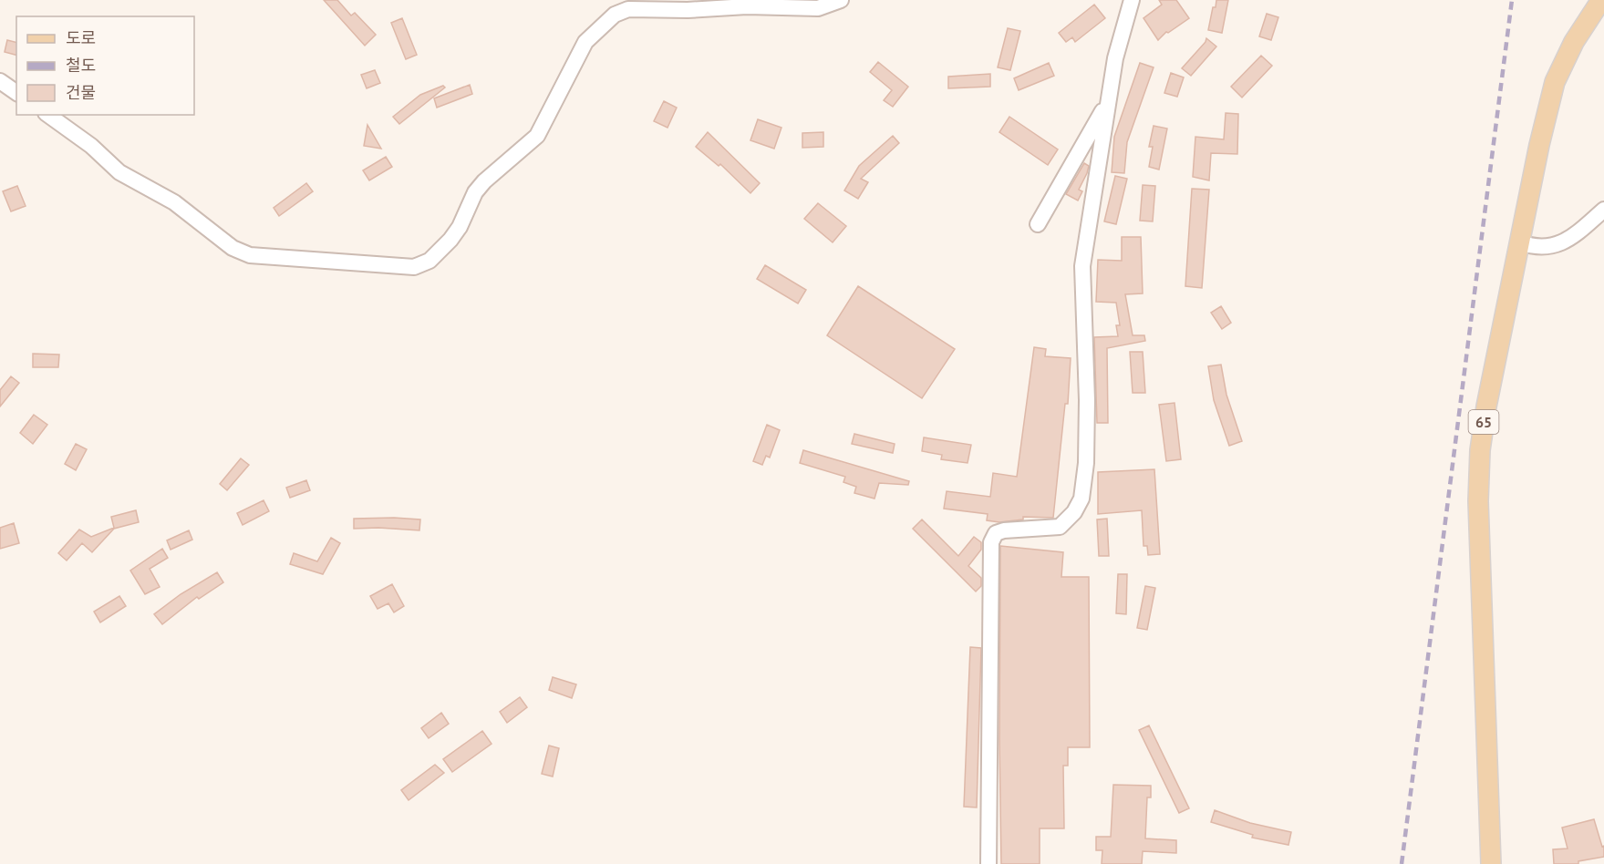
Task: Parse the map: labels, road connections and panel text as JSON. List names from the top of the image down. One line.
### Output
{"streets":{"main road":["65"]},"legend":["도로","철도","건물"]}
